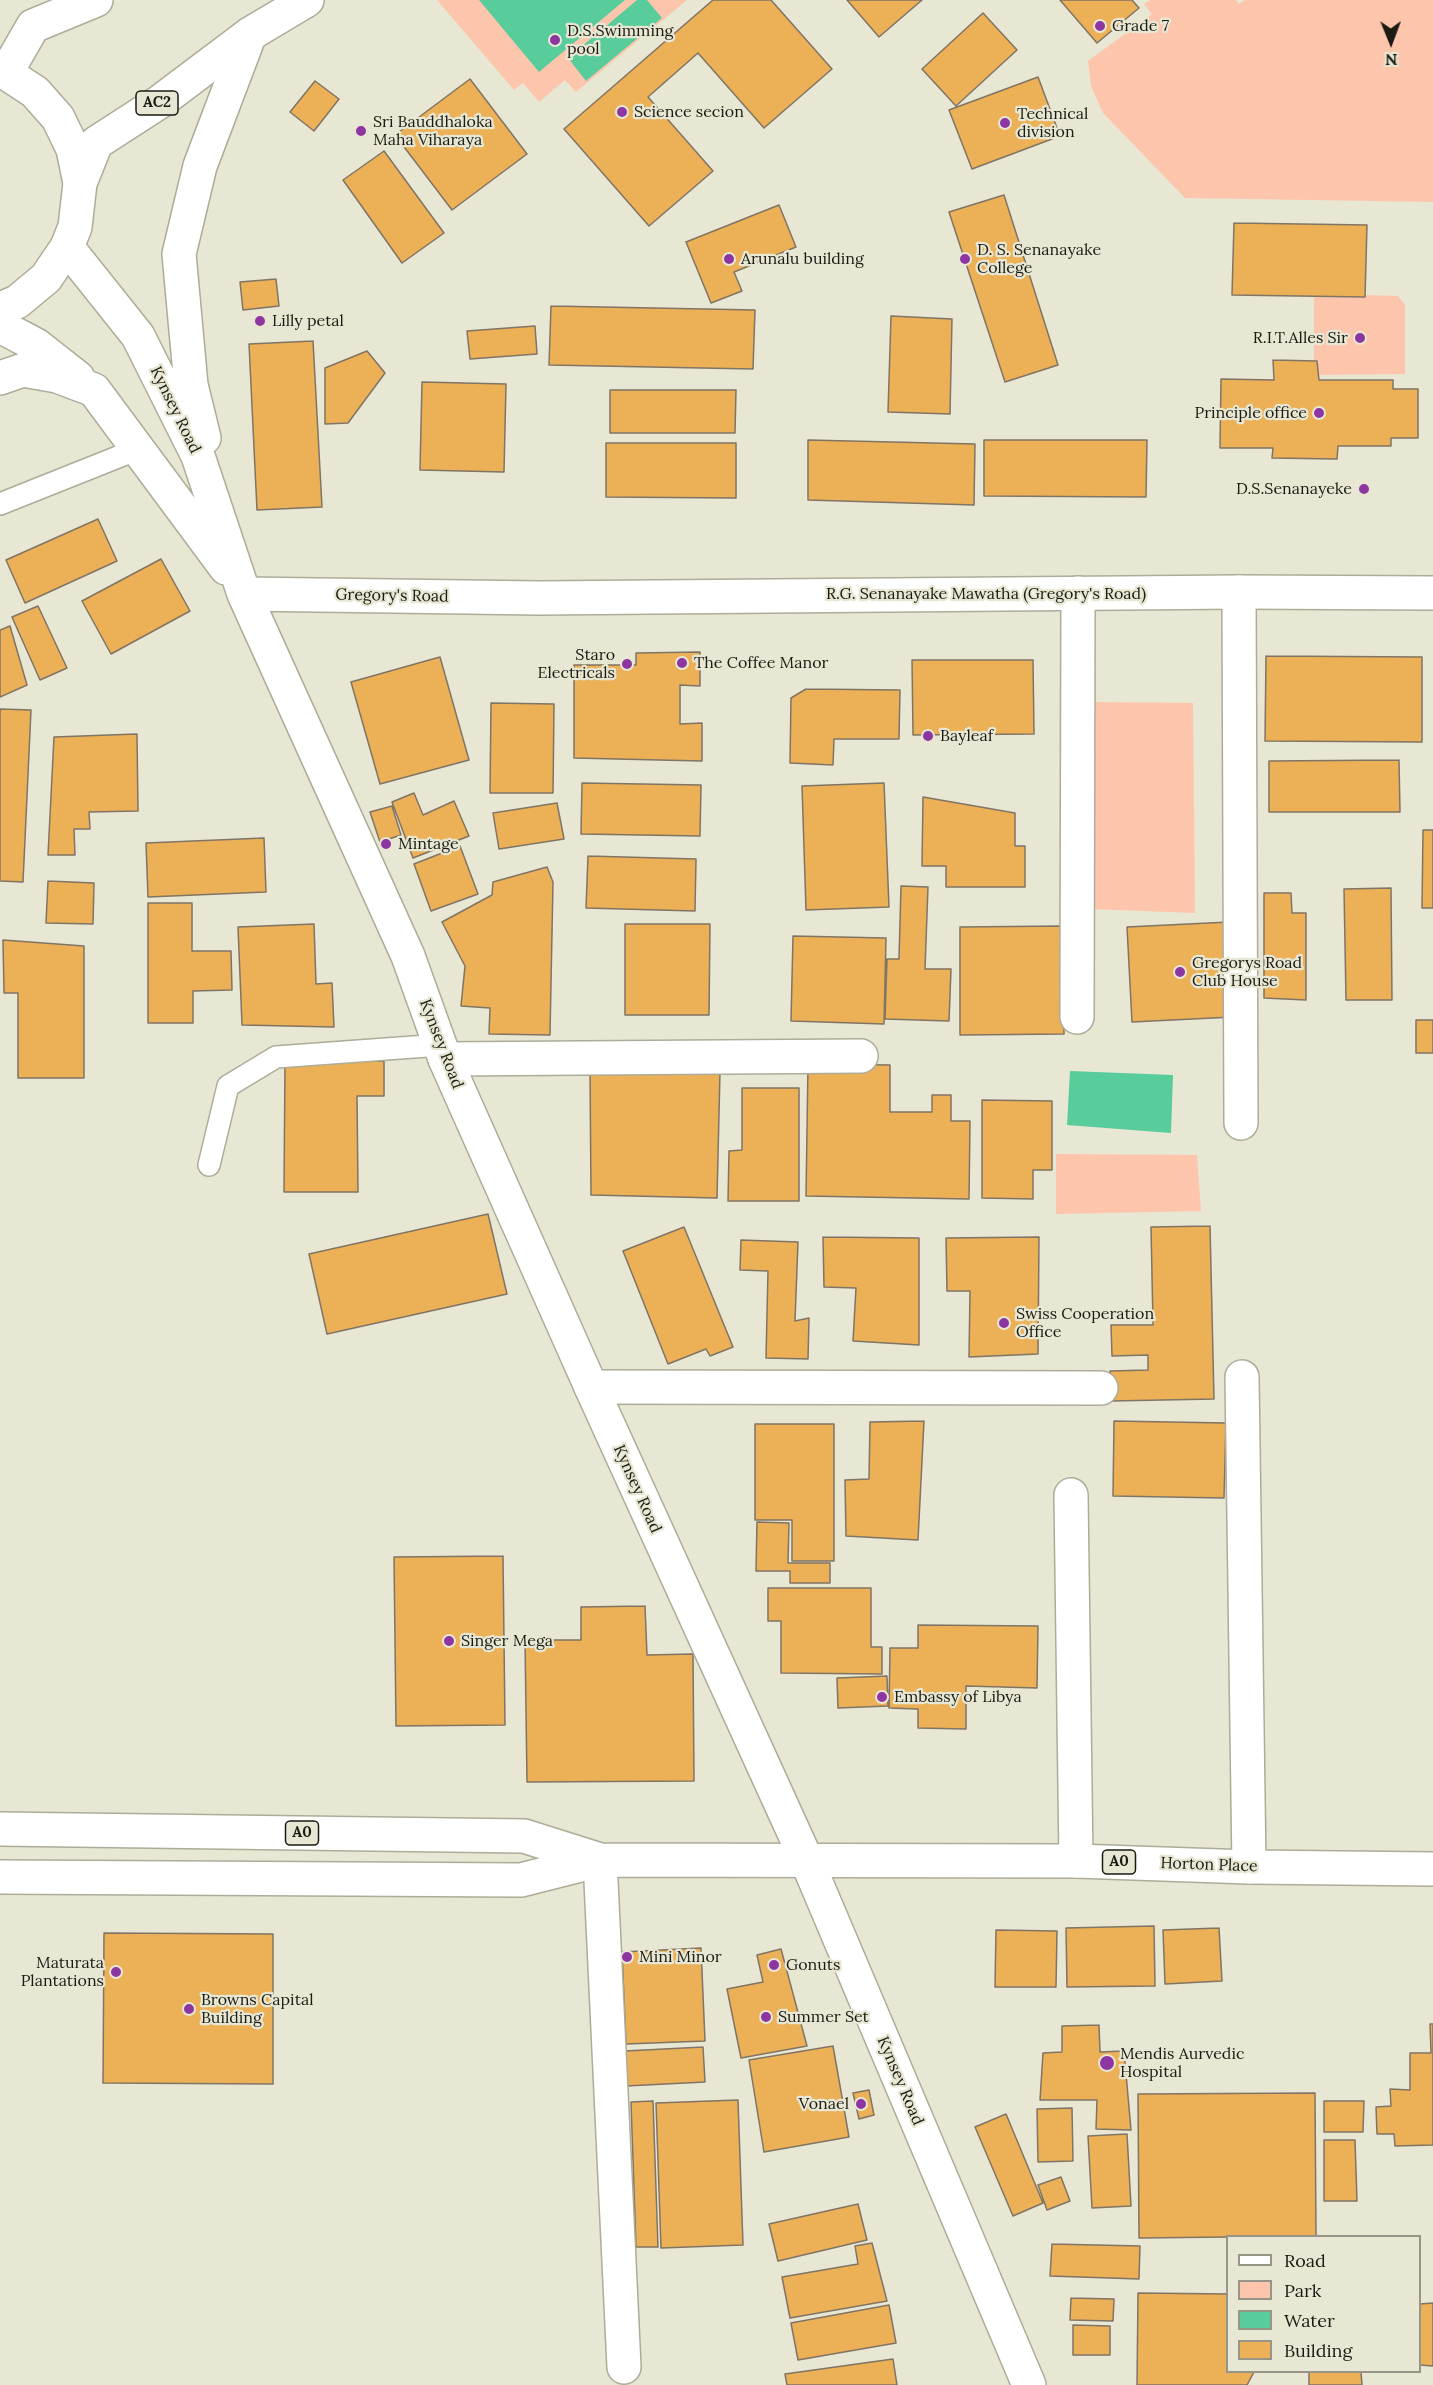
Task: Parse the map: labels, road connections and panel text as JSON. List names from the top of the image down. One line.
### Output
{"streets":{"main road":["AC2","Kynsey Road","R.G. Senanayake Mawatha (Gregory's Road)","Gregory's Road","A0","Horton Place"]},"crossings":[["Kynsey Road","Gregory's Road"],["Kynsey Road","A0"],["Kynsey Road","Horton Place"],["R.G. Senanayake Mawatha (Gregory's Road)","Gregory's Road"],["A0","Horton Place"]],"places":["Grade 7","D.S.Swimming pool","Science secion","Technical division","Sri Bauddhaloka Maha Viharaya","Arunalu building","D. S. Senanayake College","Lilly petal","R.I.T.Alles Sir","Principle office","D.S.Senanayeke","The Coffee Manor","Staro Electricals","Bayleaf","Mintage","Gregorys Road Club House","Swiss Cooperation Office","Singer Mega","Embassy of Libya","Mini Minor","Gonuts","Maturata Plantations","Browns Capital Building","Summer Set","Mendis Aurvedic Hospital","Vonael"],"legend":["Road","Park","Water","Building"],"north":"bottom"}
